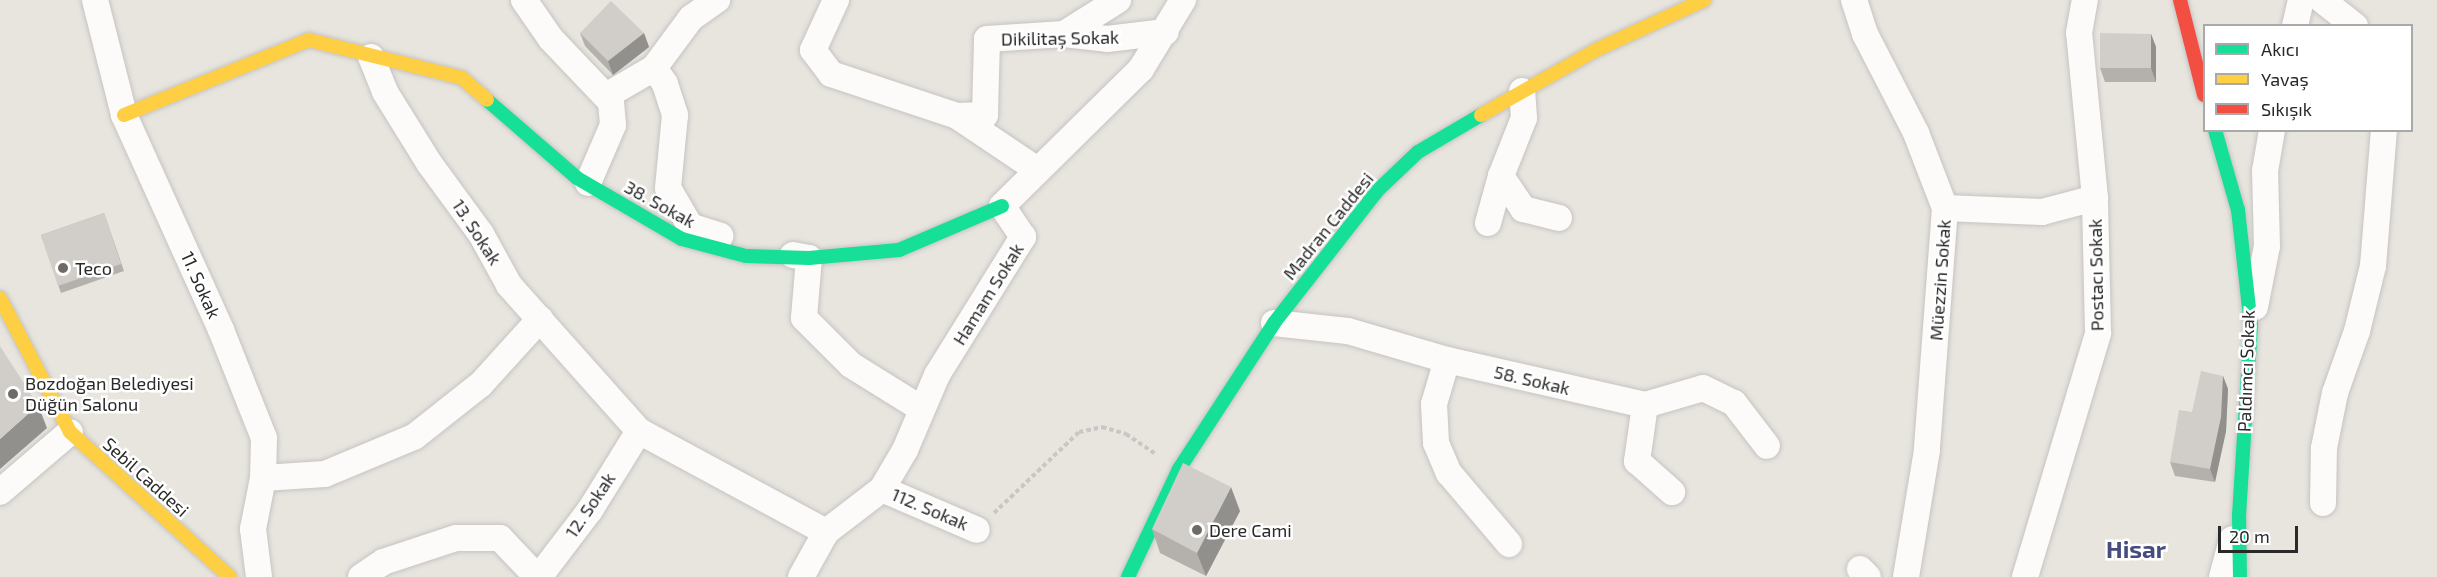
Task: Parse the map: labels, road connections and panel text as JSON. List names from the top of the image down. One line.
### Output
{"streets":{"street":["Dikilitaş Sokak","38. Sokak","Madran Caddesi","13. Sokak","Postacı Sokak","Müezzin Sokak","11. Sokak","Hamam Sokak","Paldımcı Sokak","58. Sokak","Sebil Caddesi","12. Sokak","112. Sokak"]},"crossings":[["38. Sokak","13. Sokak"],["38. Sokak","Hamam Sokak"],["Madran Caddesi","58. Sokak"],["13. Sokak","Hamam Sokak"],["13. Sokak","12. Sokak"],["Hamam Sokak","112. Sokak"]],"districts":["Hisar"],"places":["Teco","Bozdoğan Belediyesi Düğün Salonu","Dere Cami"],"legend":["Akıcı","Yavaş","Sıkışık"],"scale_bar":"20 m"}
